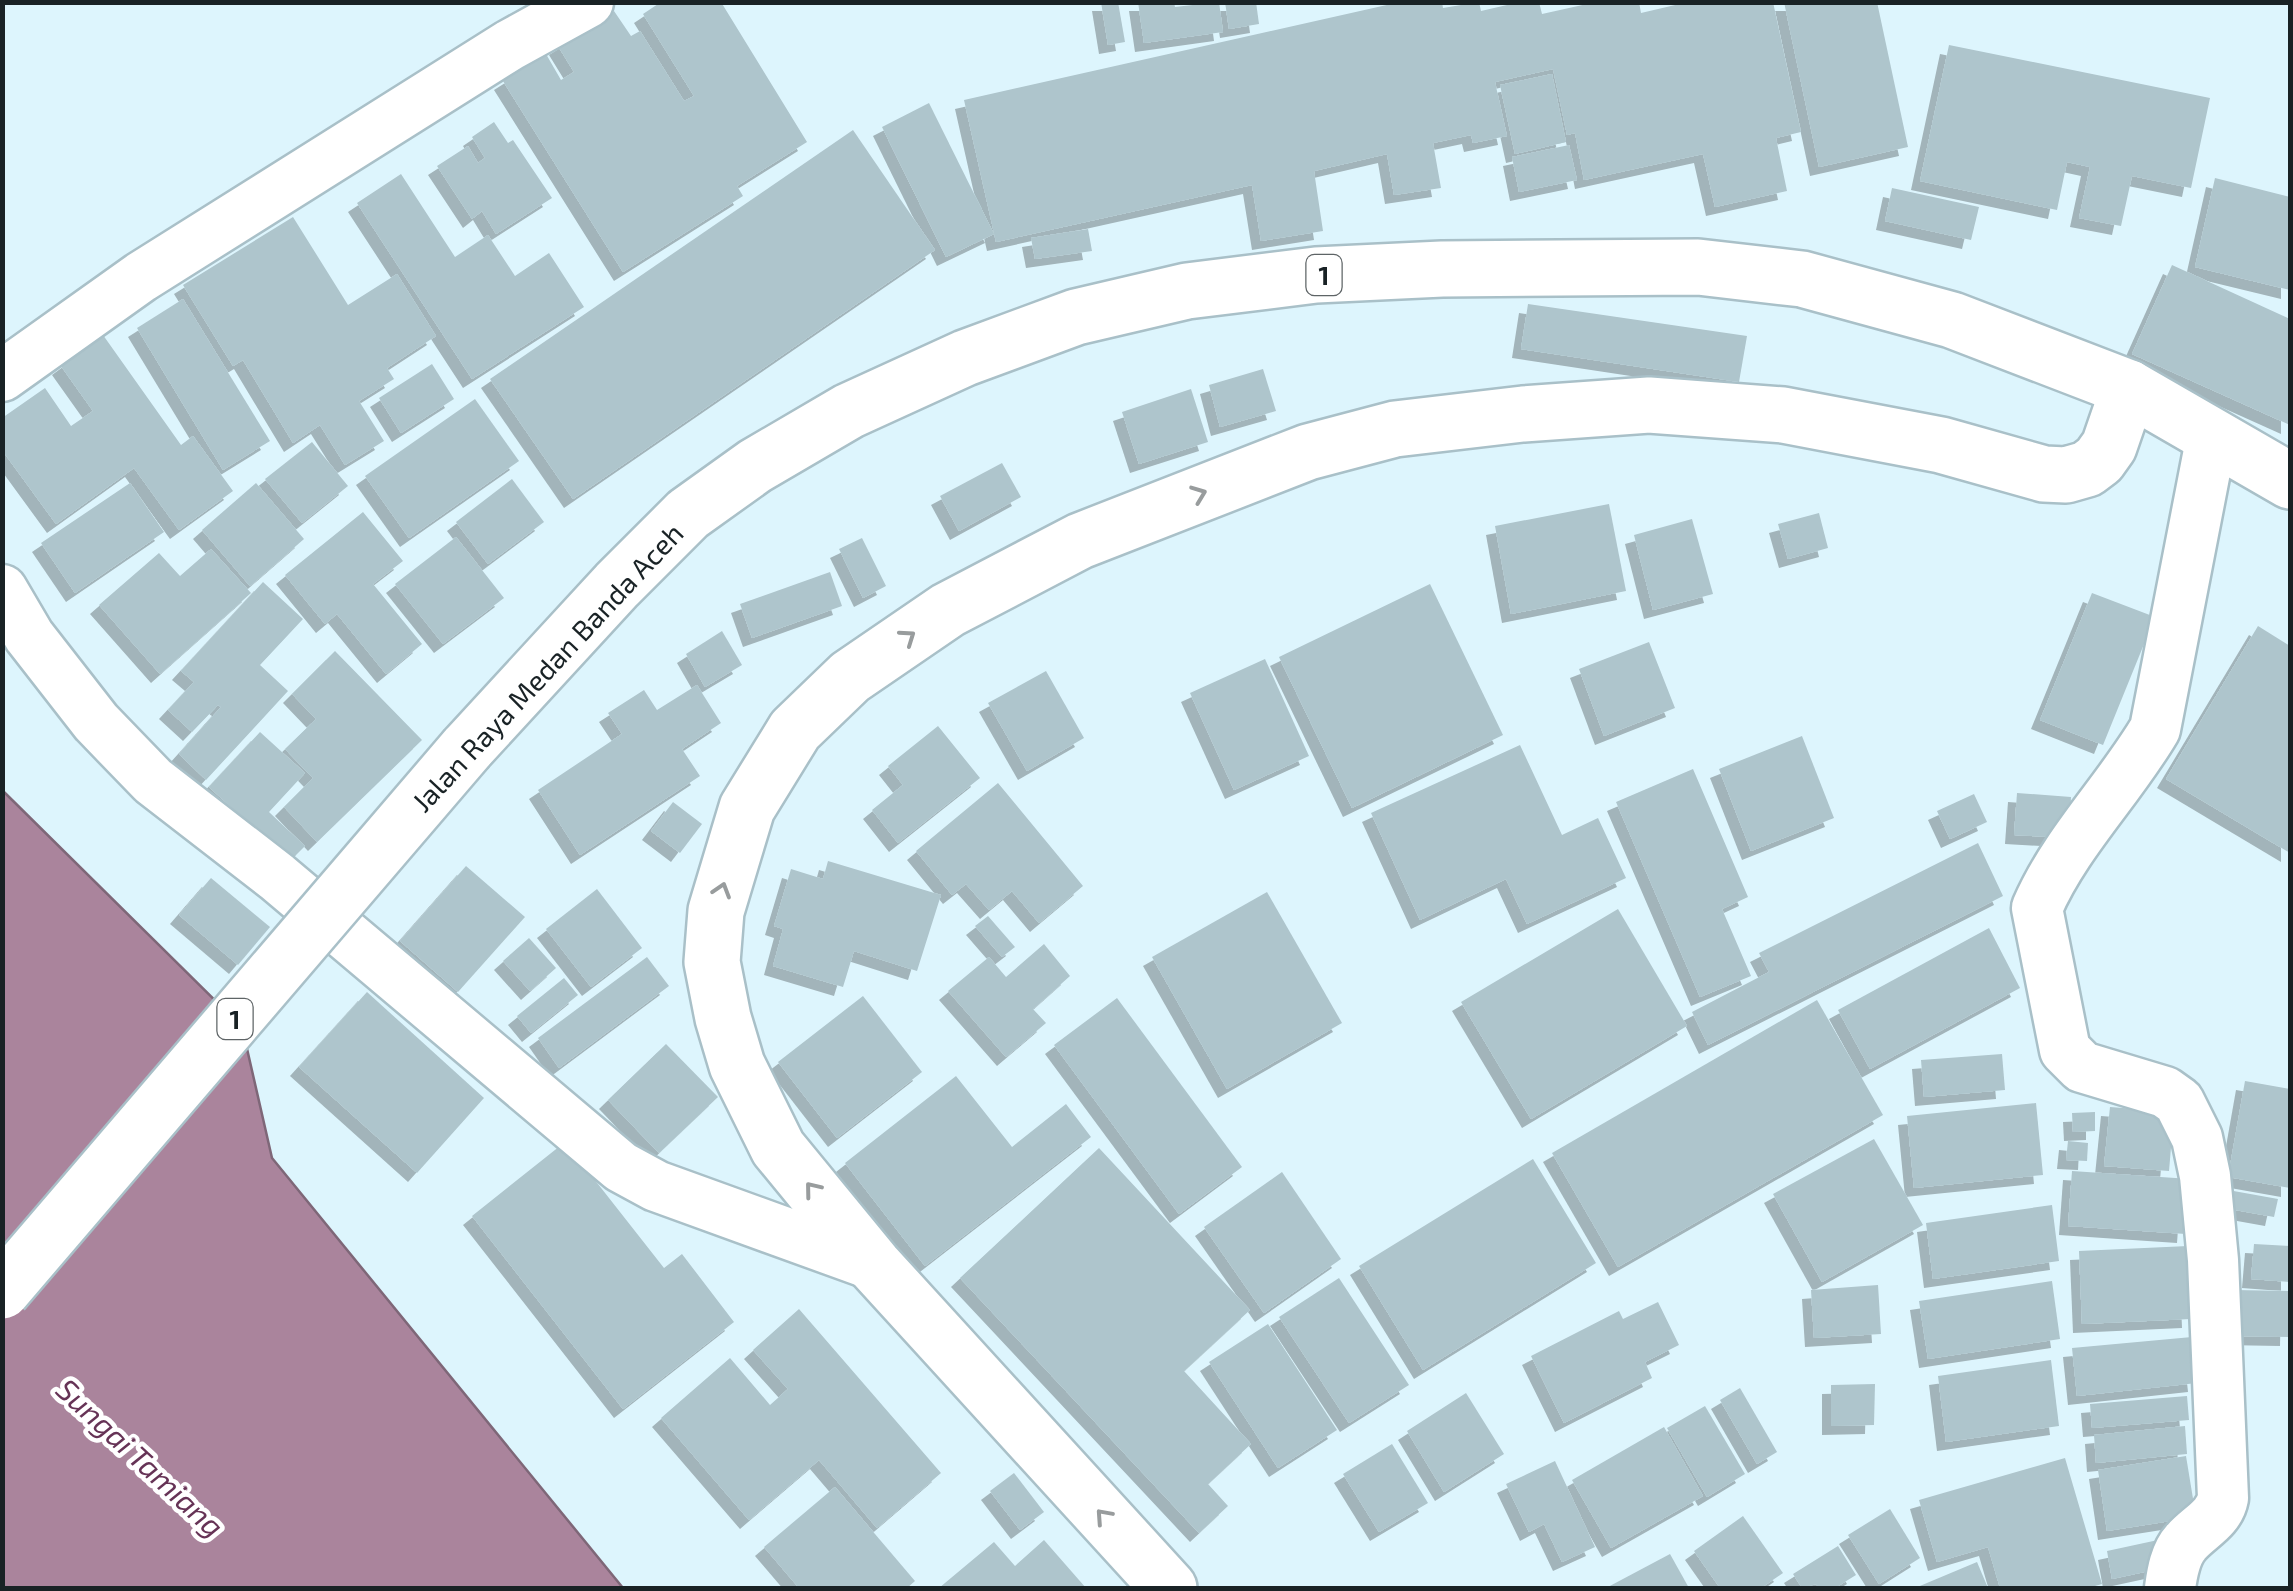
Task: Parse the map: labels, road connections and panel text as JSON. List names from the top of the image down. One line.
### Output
{"streets":{"highway":["1","Jalan Raya Medan Banda Aceh"]},"water":["Sungai Tamiang"]}
